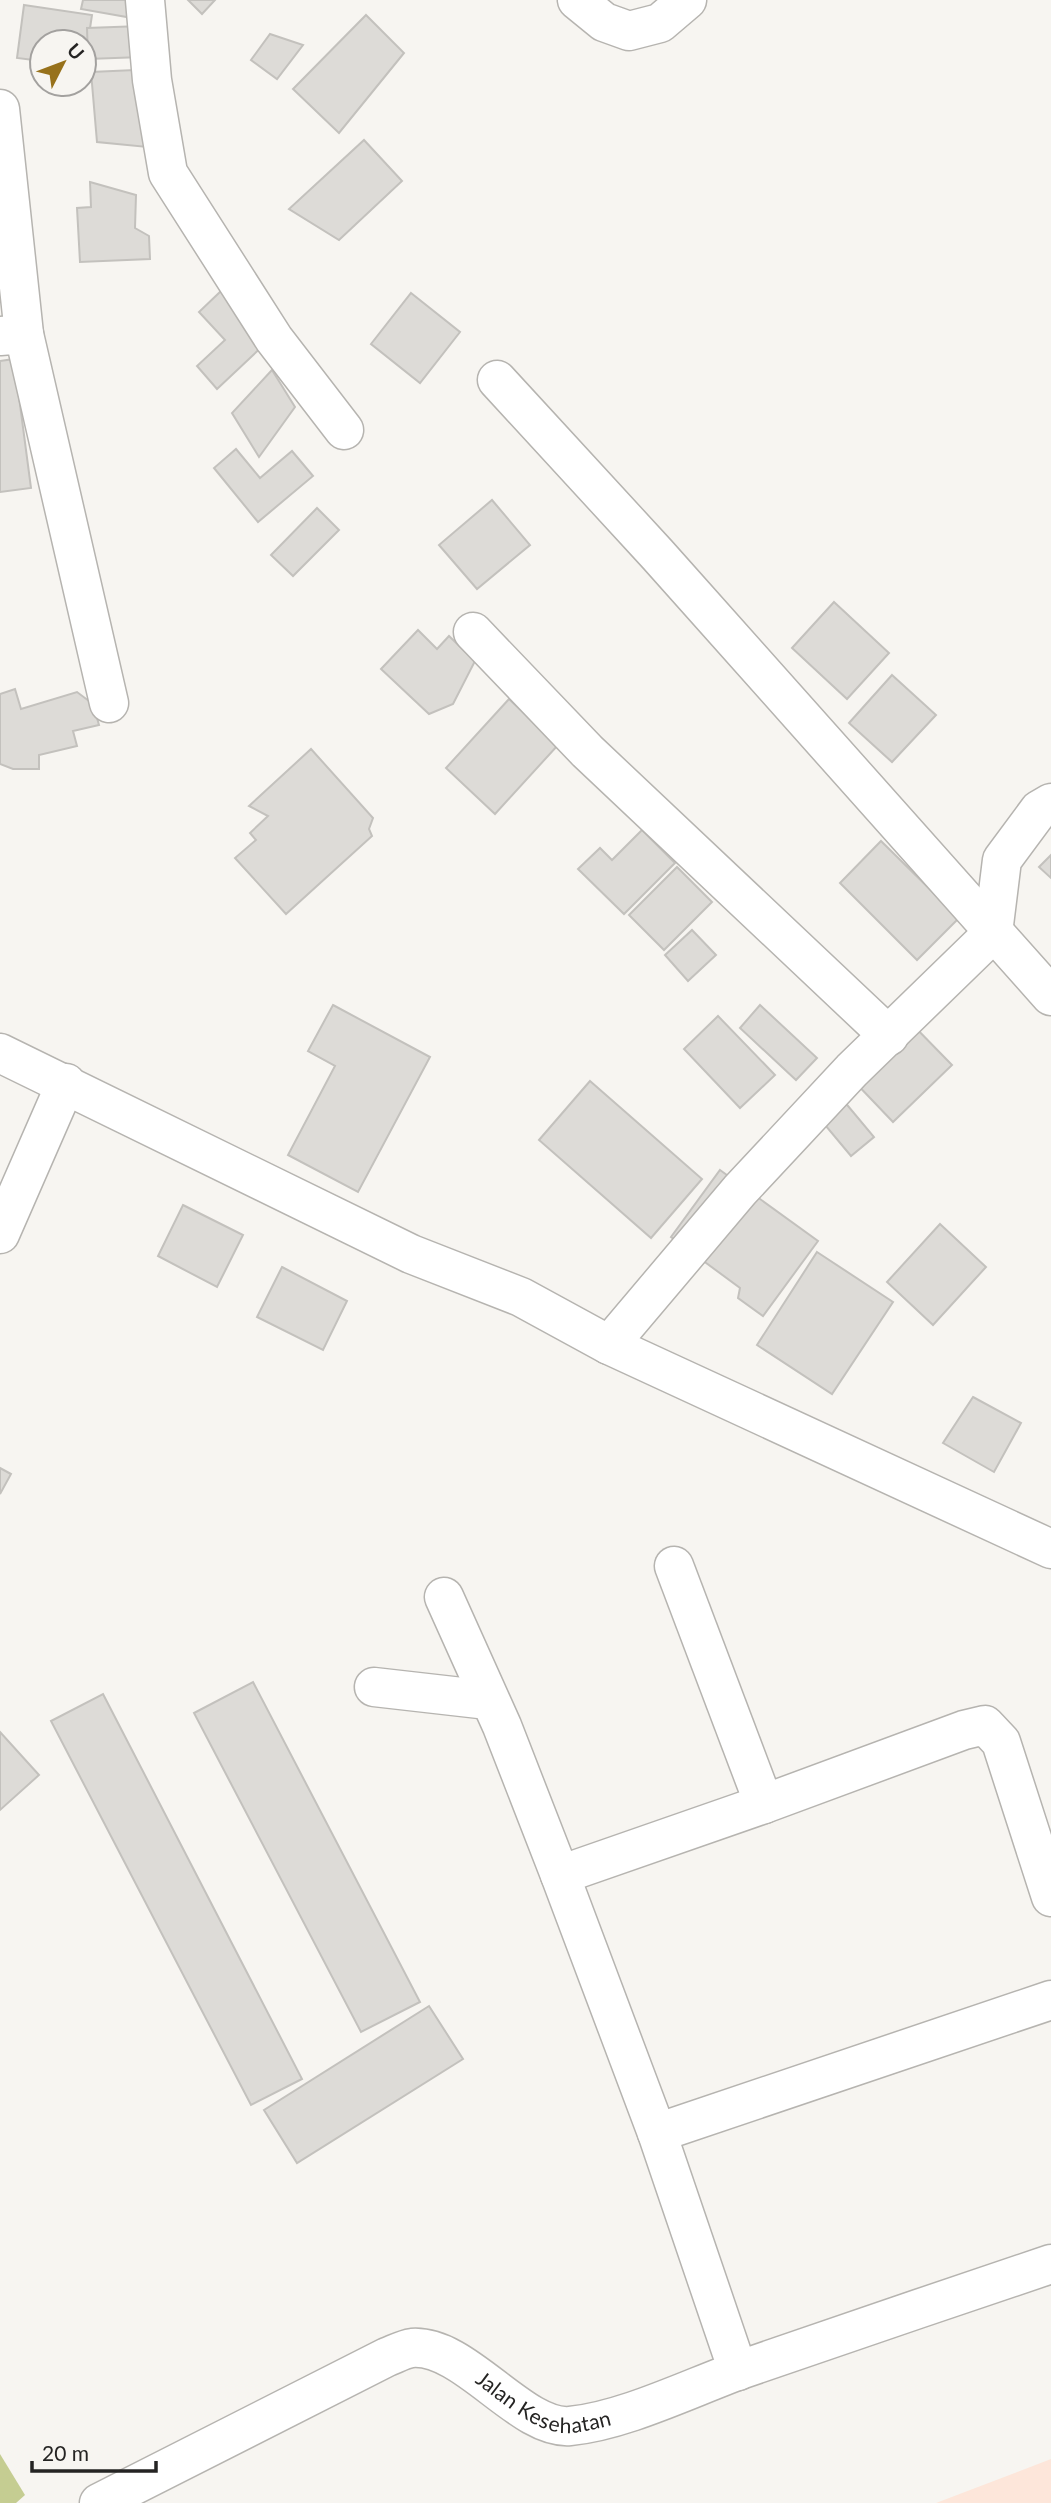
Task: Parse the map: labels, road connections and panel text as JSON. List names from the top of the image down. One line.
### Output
{"streets":{"street":["Jalan Kesehatan"]},"scale_bar":"20 m","north":"top right"}
